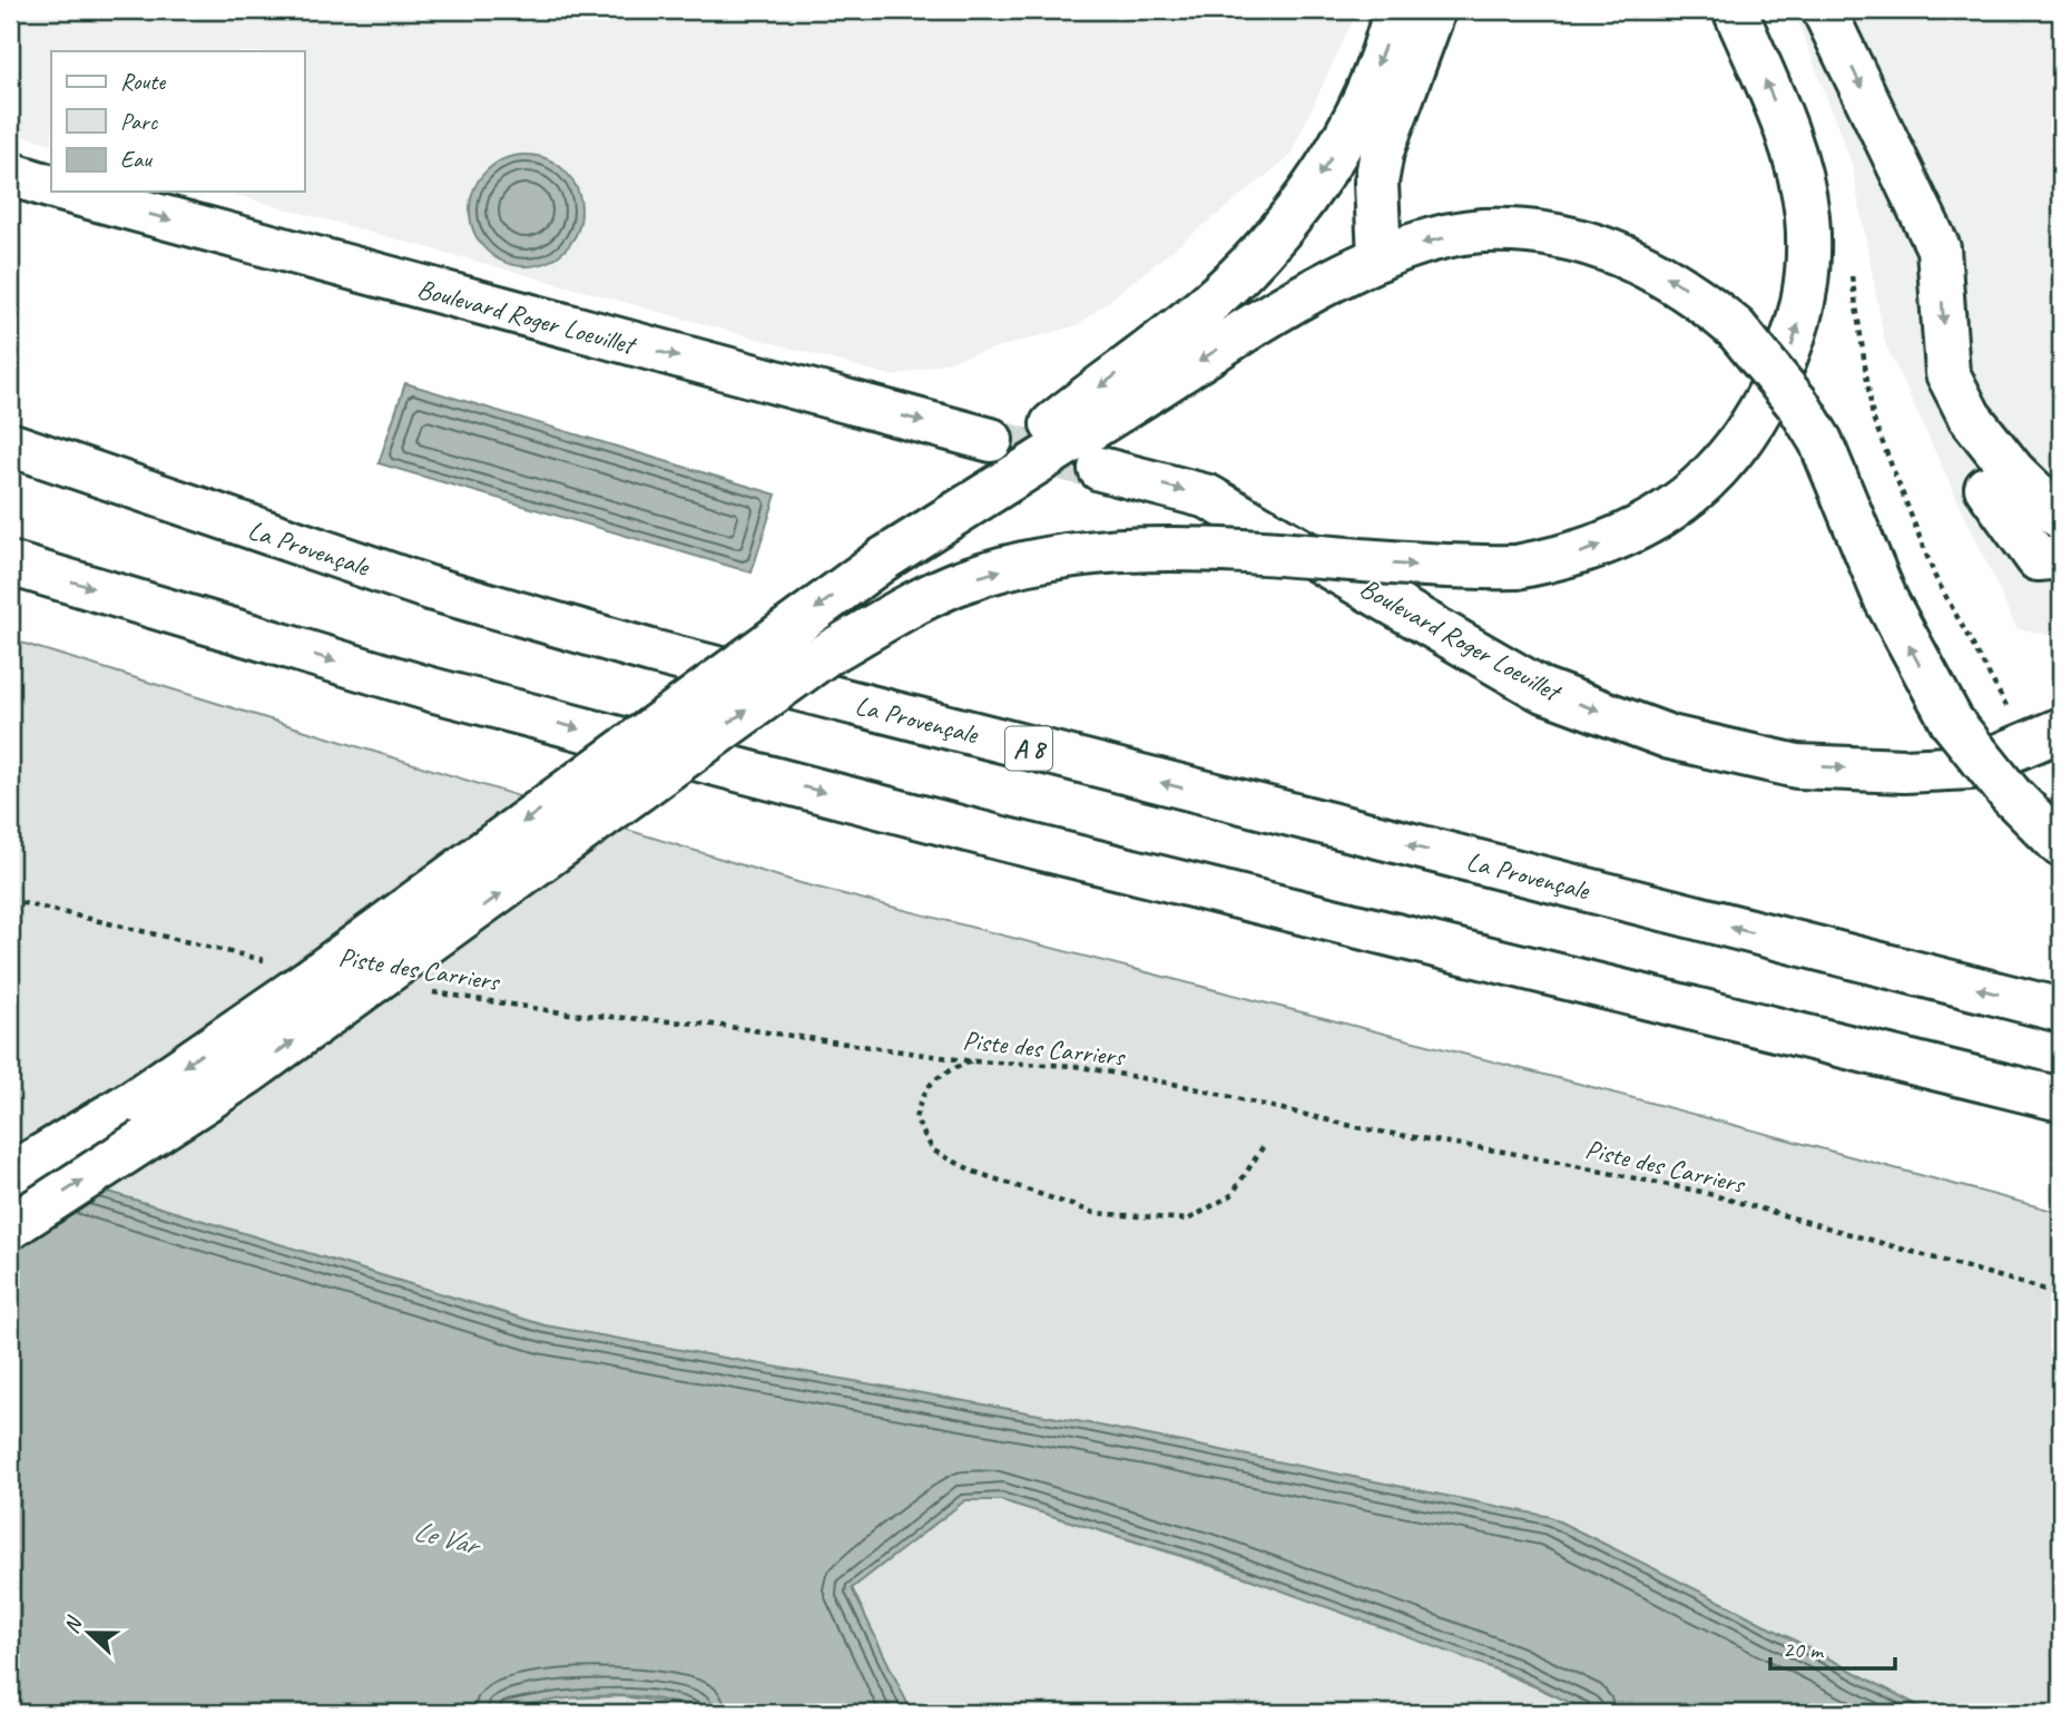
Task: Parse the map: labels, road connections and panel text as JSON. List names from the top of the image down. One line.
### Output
{"streets":{"main road":["Boulevard Roger Loeuillet","La Provençale","A 8"],"path":["Piste des Carriers"]},"water":["Le Var"],"legend":["Route","Parc","Eau"],"scale_bar":"20 m","north":"left"}
